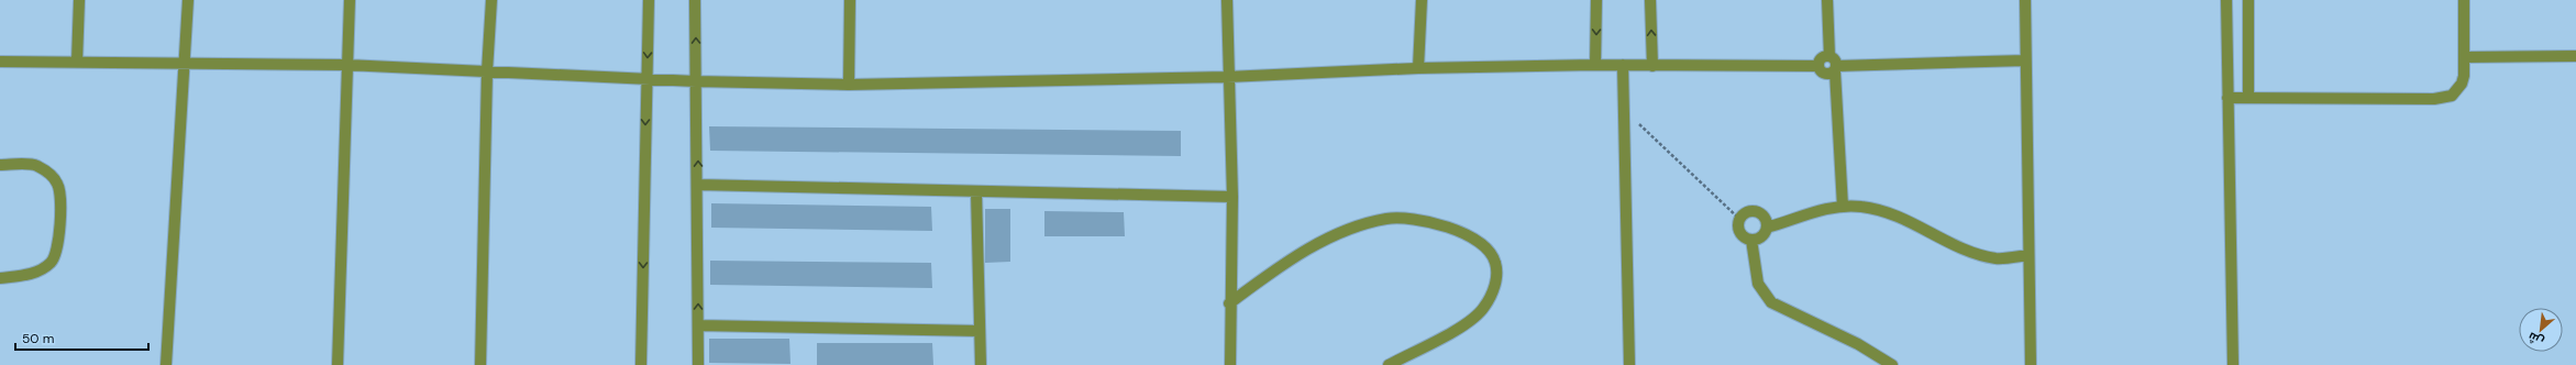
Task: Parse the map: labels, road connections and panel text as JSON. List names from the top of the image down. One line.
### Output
{"scale_bar":"50 m","north":"bottom left"}
